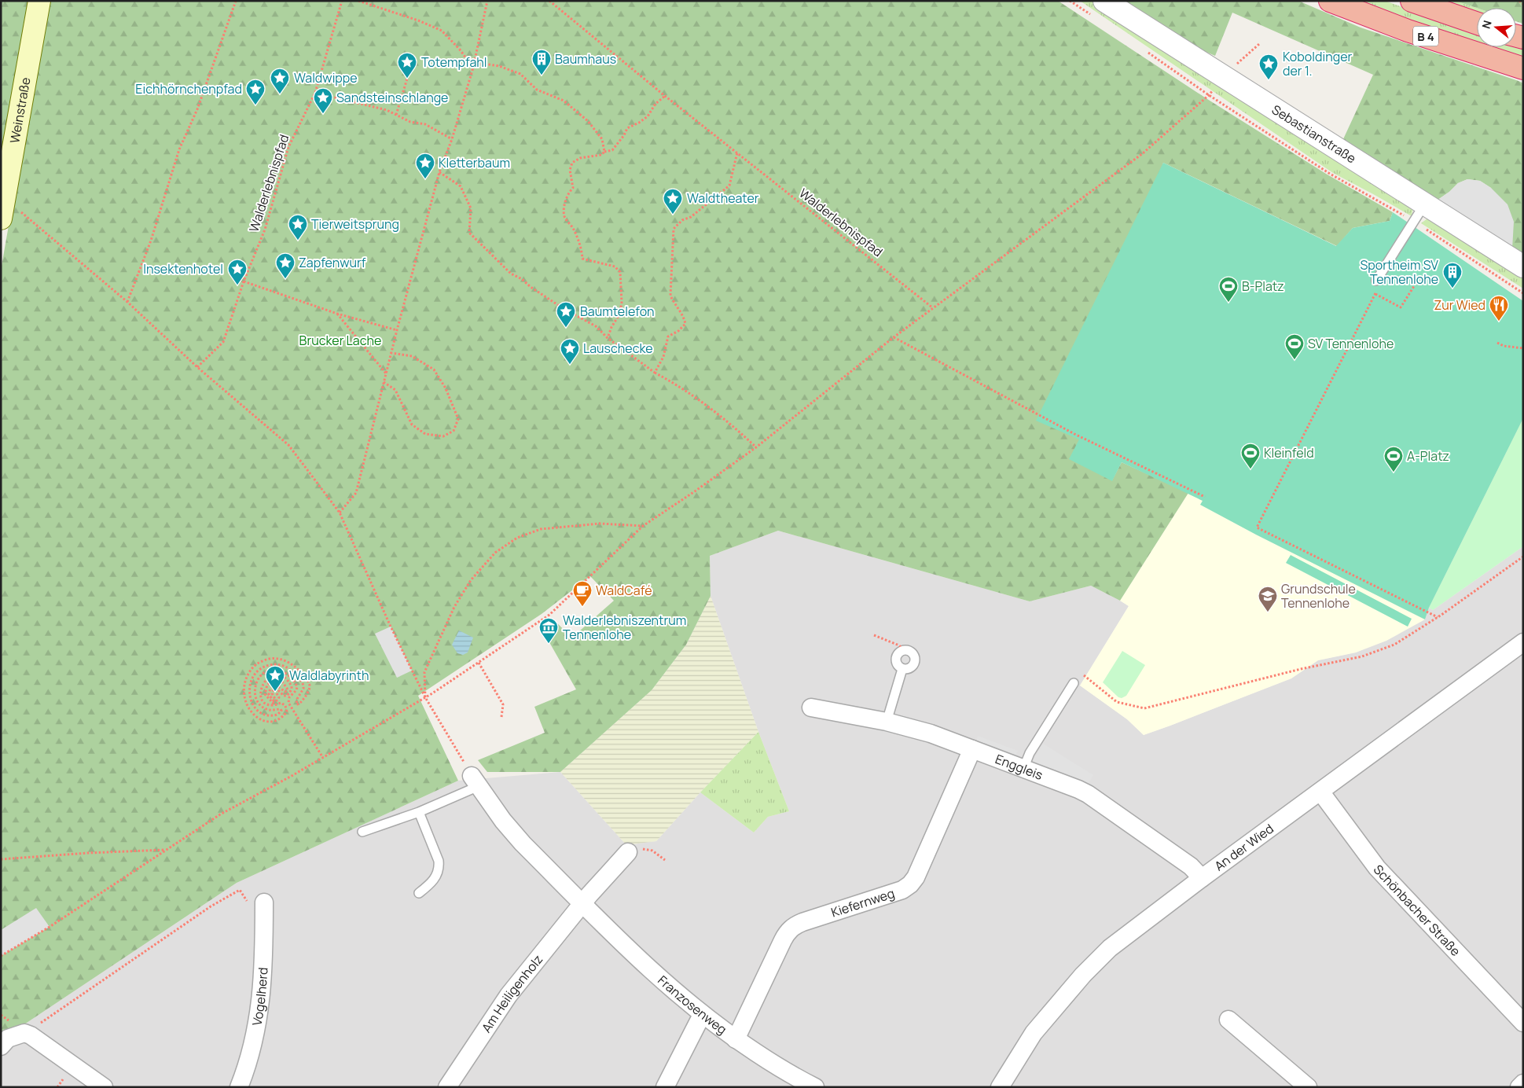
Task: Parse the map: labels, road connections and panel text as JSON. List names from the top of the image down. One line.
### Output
{"streets":{"highway":["B 4"],"main road":["Weinstraße"],"street":["Sebastianstraße","Enggleis","An der Wied","Kiefernweg","Schönbacher Straße","Am Heiligenholz","Vogelherd","Franzosenweg"],"path":["Walderlebnispfad"]},"crossings":[["Enggleis","An der Wied"],["Enggleis","Kiefernweg"],["An der Wied","Schönbacher Straße"],["Kiefernweg","Franzosenweg"],["Am Heiligenholz","Franzosenweg"]],"parks":["Brucker Lache"],"places":{"building":["Baumhaus","Sportheim SV Tennenlohe"],"place":["Totempfahl","Koboldinger der 1.","Waldwippe","Eichhörnchenpfad","Sandsteinschlange","Kletterbaum","Waldtheater","Tierweitsprung","Zapfenwurf","Insektenhotel","Baumtelefon","Lauschecke","Waldlabyrinth"],"sports":["B-Platz","SV Tennenlohe","Kleinfeld","A-Platz"],"restaurant":["Zur Wied"],"cafe":["WaldCafé"],"school or university":["Grundschule Tennenlohe"],"museum":["Walderlebniszentrum Tennenlohe"]},"north":"left"}
